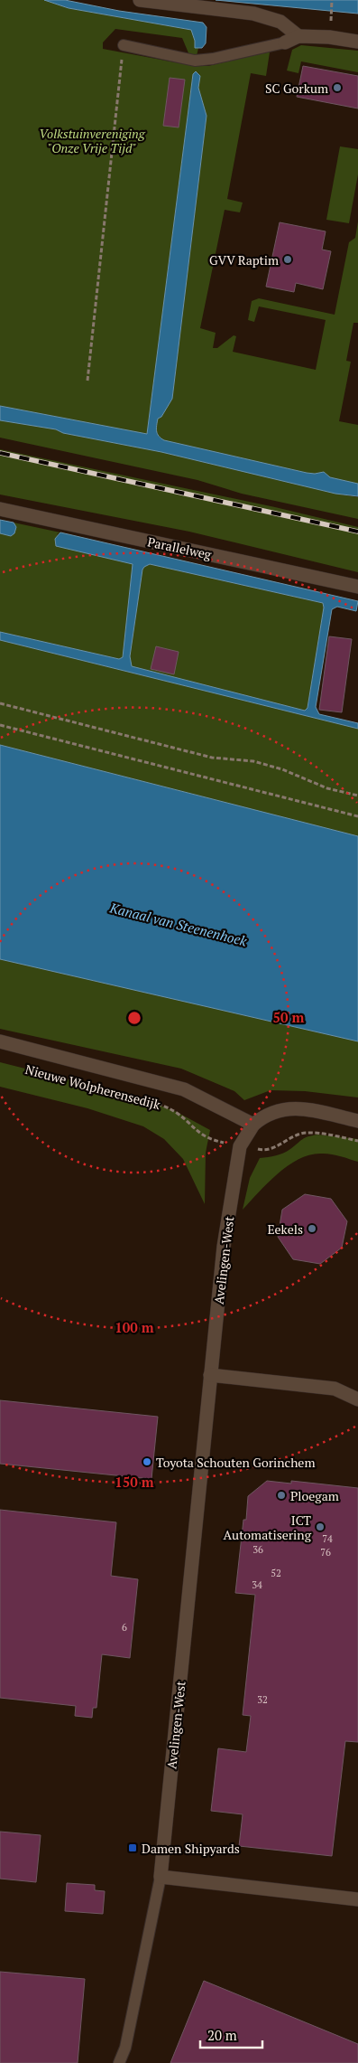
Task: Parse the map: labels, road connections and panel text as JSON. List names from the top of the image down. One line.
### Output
{"streets":{"street":["Parallelweg","Nieuwe Wolpherensedijk","Avelingen-West"]},"crossings":[["Nieuwe Wolpherensedijk","Avelingen-West"]],"water":["Kanaal van Steenenhoek"],"parks":["Volkstuinvereniging \"Onze Vrije Tijd\""],"places":{"other":["SC Gorkum","GVV Raptim","Eekels","Toyota Schouten Gorinchem","Ploegam","ICT Automatisering"],"transit":["Damen Shipyards"]},"house_numbers":["74","36","76","52","34","6","32"],"scale_bar":"20 m","rings":["50 m","100 m","150 m"]}
